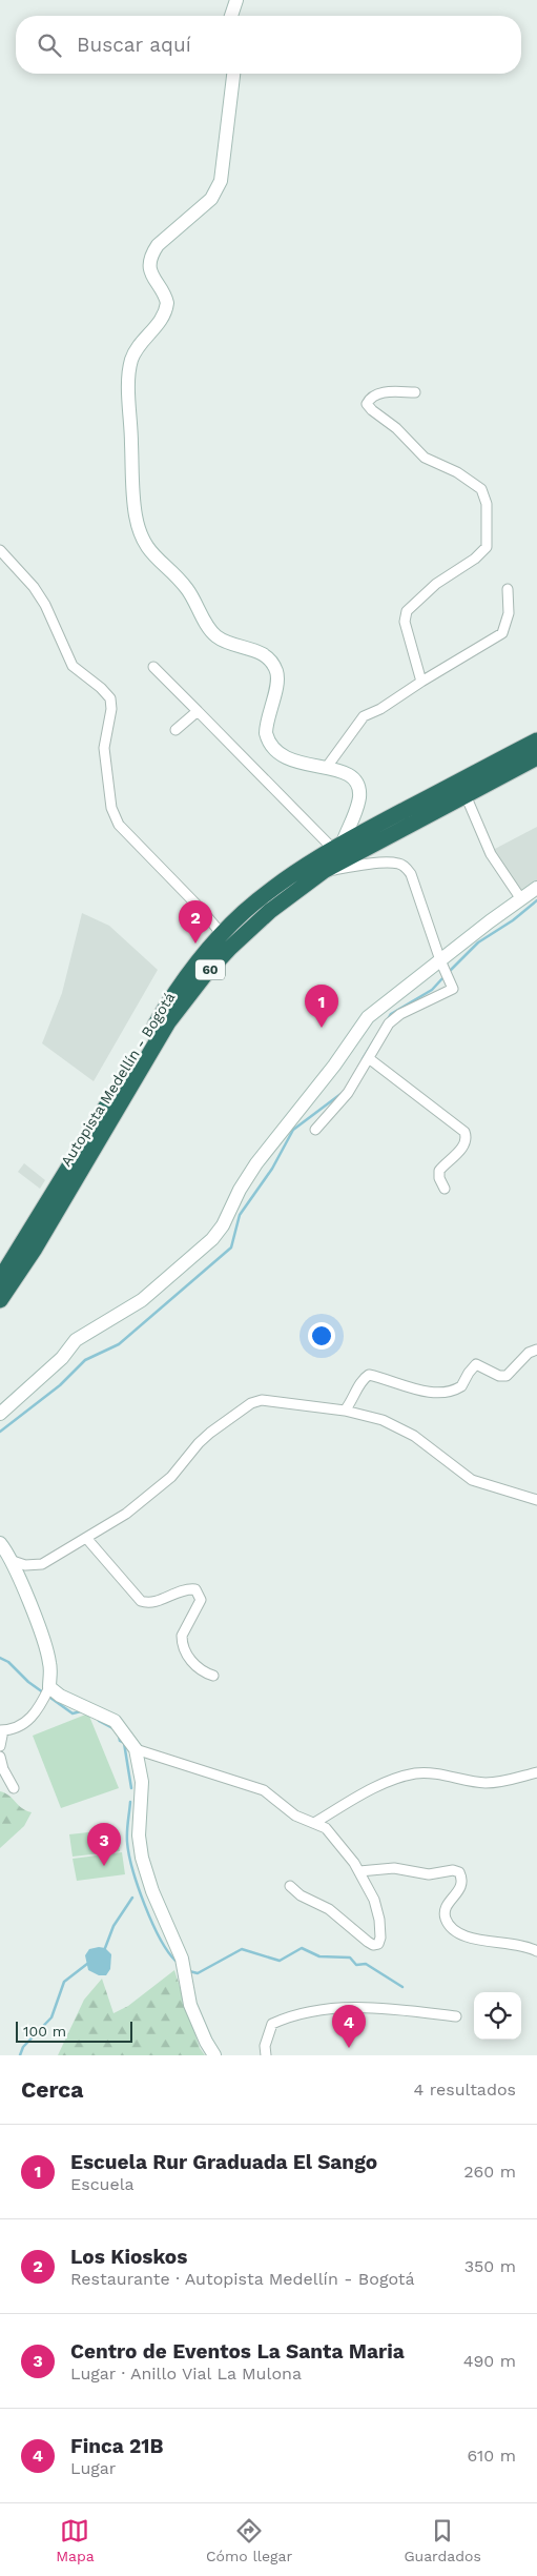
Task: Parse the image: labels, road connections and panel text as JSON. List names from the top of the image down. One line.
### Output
{"streets":{"highway":["60","Autopista Medellín - Bogotá"]},"scale_bar":"100 m","page":{"search":"Buscar aquí","pins":["2","1","3","4"],"scale":"100 m","heading":["Cerca","4 resultados"],"list":[{"mark":"1","name":"Escuela Rur Graduada El Sango","note":"Escuela","value":"260 m"},{"mark":"2","name":"Los Kioskos","note":"Restaurante · Autopista Medellín - Bogotá","value":"350 m"},{"mark":"3","name":"Centro de Eventos La Santa Maria","note":"Lugar · Anillo Vial La Mulona","value":"490 m"},{"mark":"4","name":"Finca 21B","note":"Lugar","value":"610 m"}],"nav":["Mapa","Cómo llegar","Guardados"]}}
